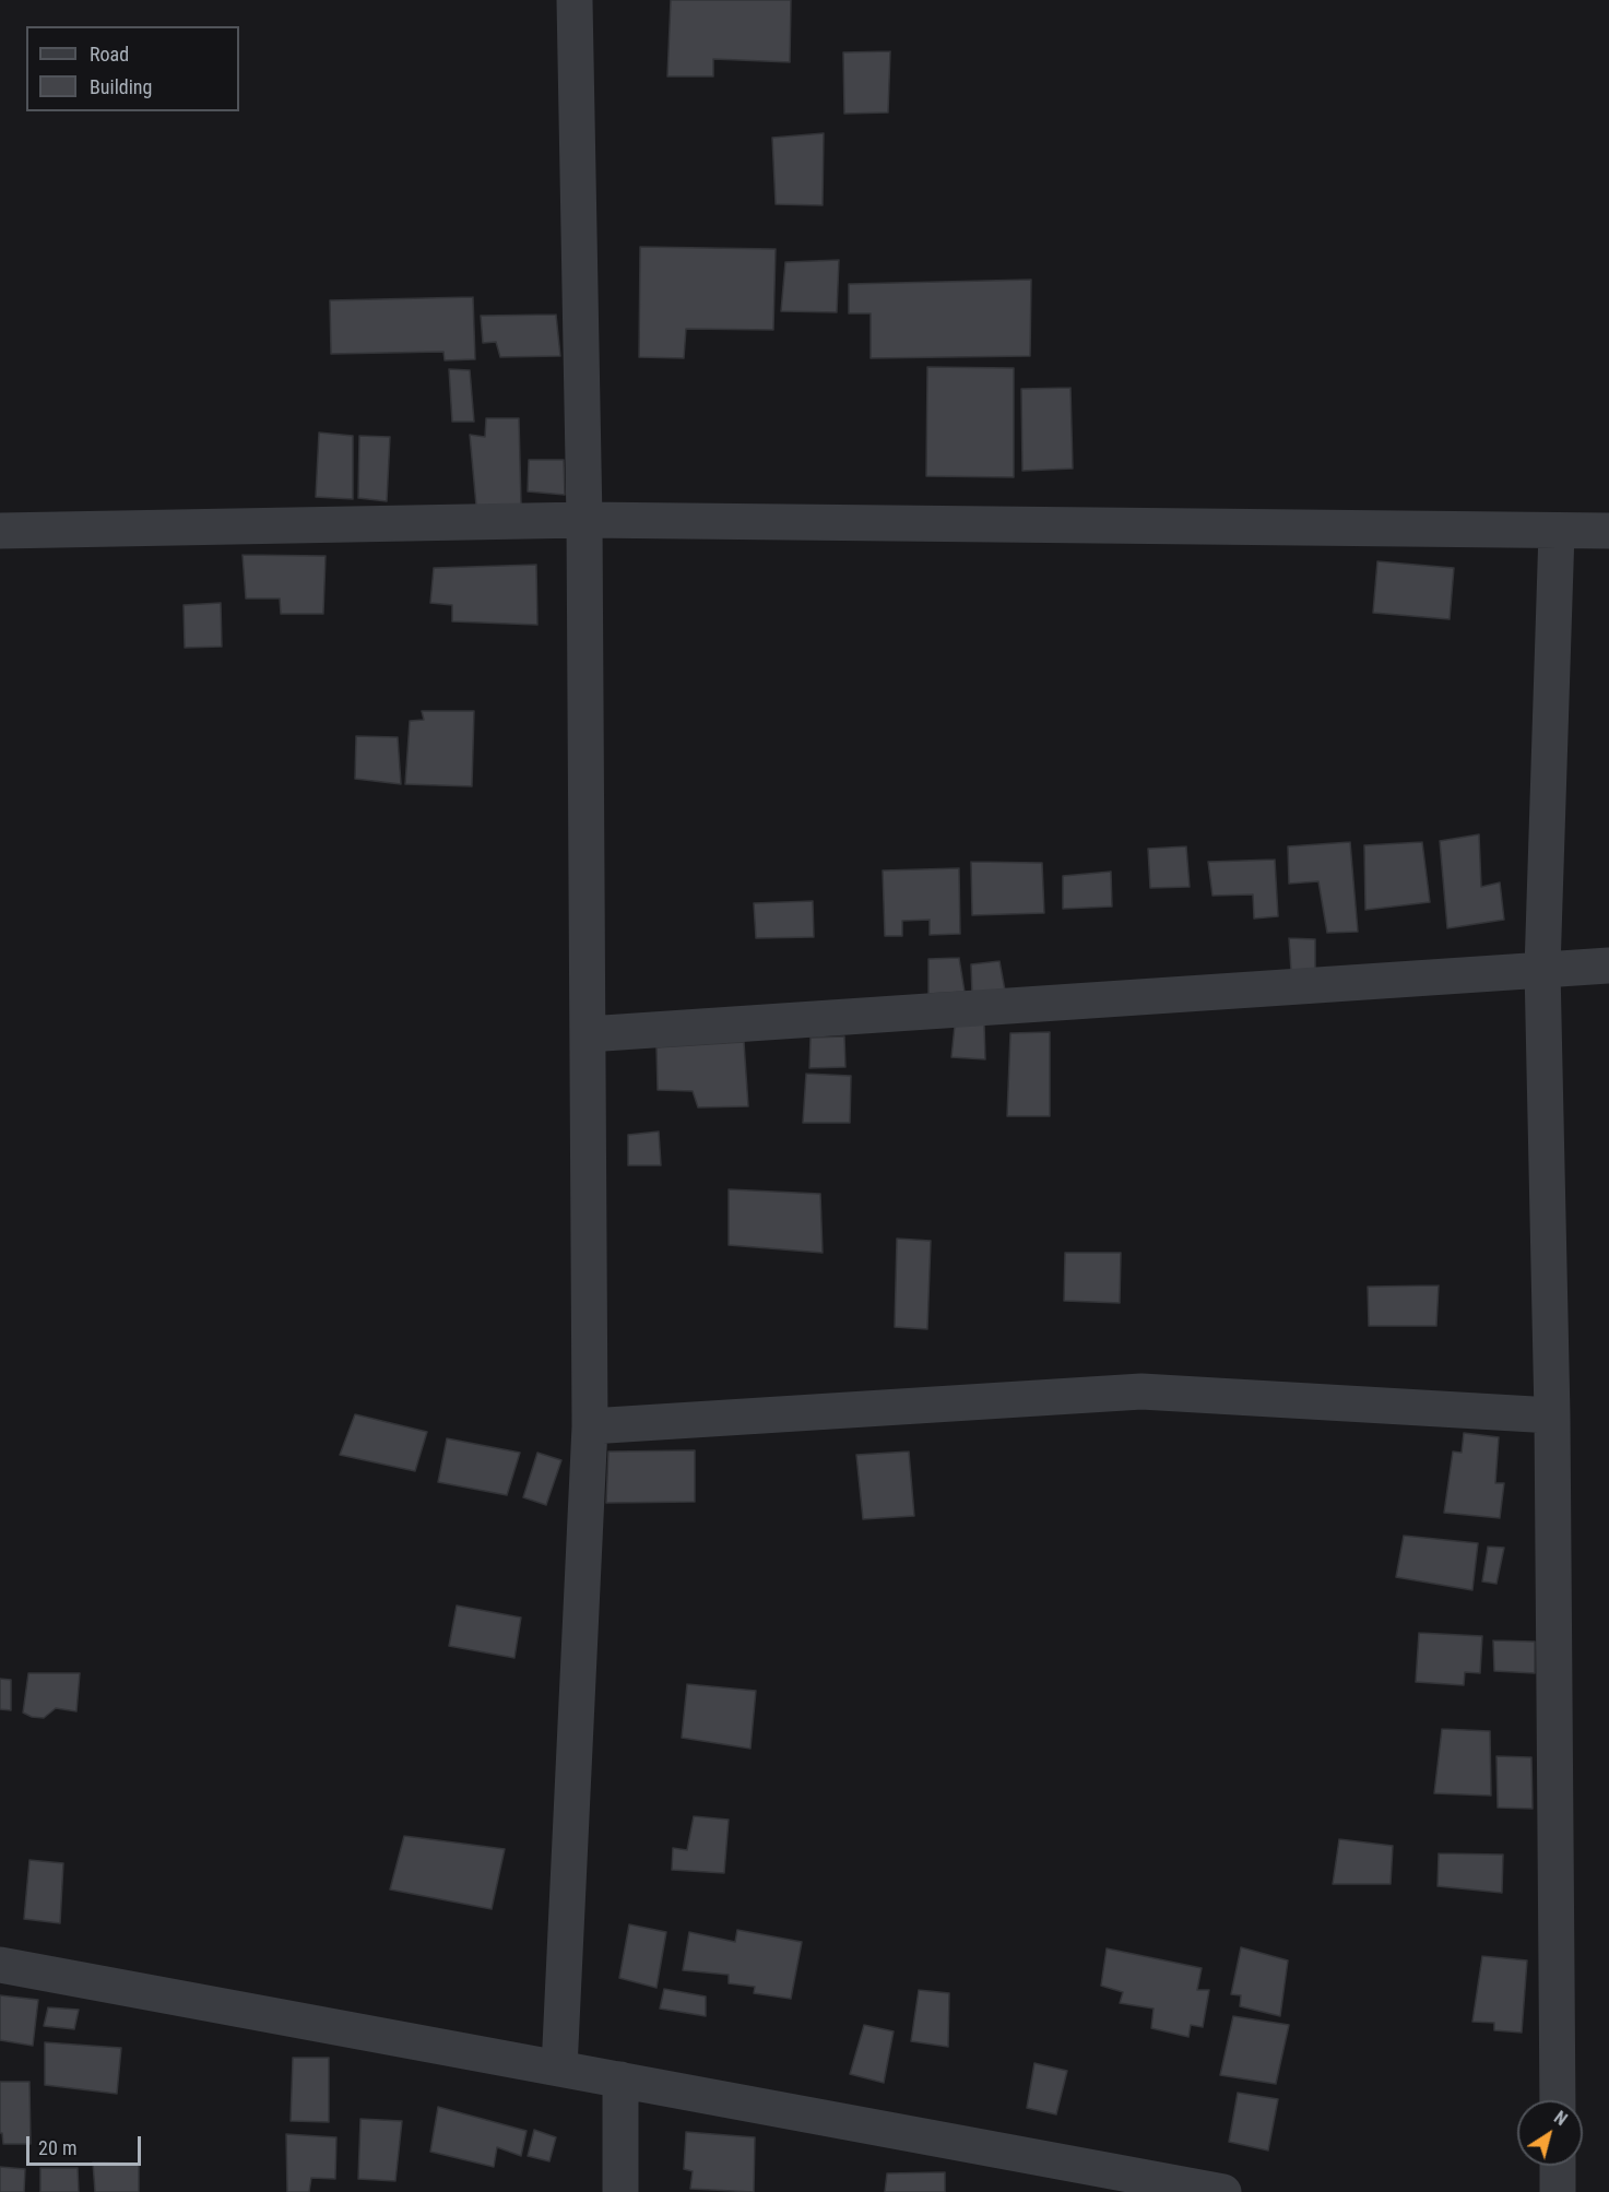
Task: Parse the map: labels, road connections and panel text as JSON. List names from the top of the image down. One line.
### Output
{"legend":["Road","Building"],"scale_bar":"20 m","north":"top right"}
